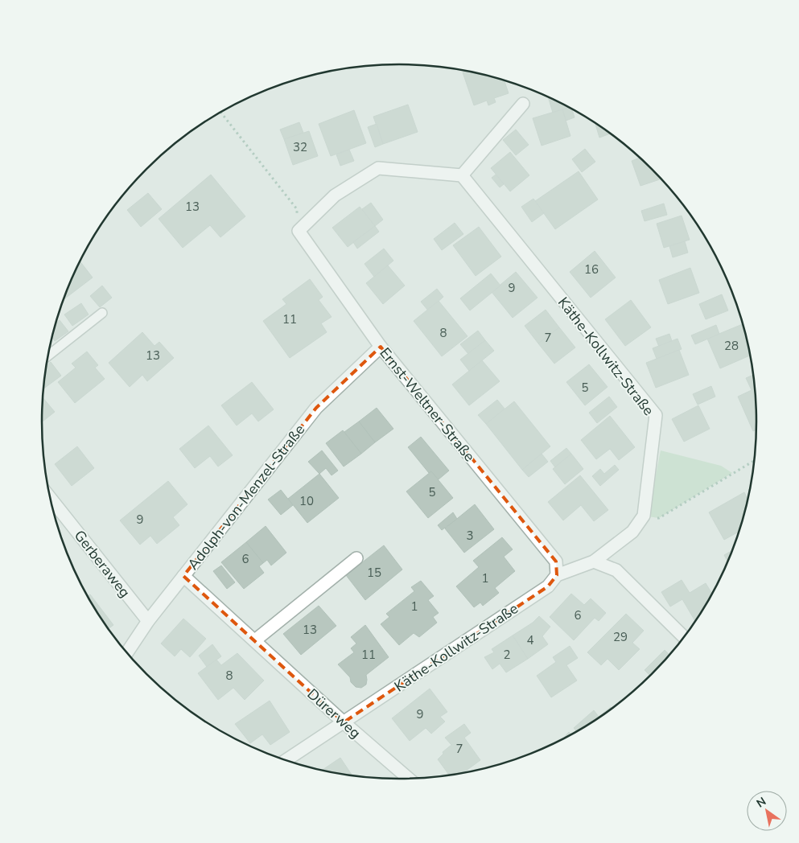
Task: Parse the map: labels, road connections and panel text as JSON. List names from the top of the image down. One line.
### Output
{"streets":{"street":["Käthe-Kollwitz-Straße","Ernst-Weltner-Straße","Adolph-von-Menzel-Straße","Gerberaweg","Dürerweg"]},"crossings":[["Käthe-Kollwitz-Straße","Ernst-Weltner-Straße"],["Käthe-Kollwitz-Straße","Dürerweg"],["Ernst-Weltner-Straße","Adolph-von-Menzel-Straße"],["Adolph-von-Menzel-Straße","Gerberaweg"],["Adolph-von-Menzel-Straße","Dürerweg"]],"house_numbers":["32","13","16","9","11","8","7","28","13","5","5","10","9","3","6","15","1","1","6","13","29","4","11","2","8","9","7"],"north":"top left"}
